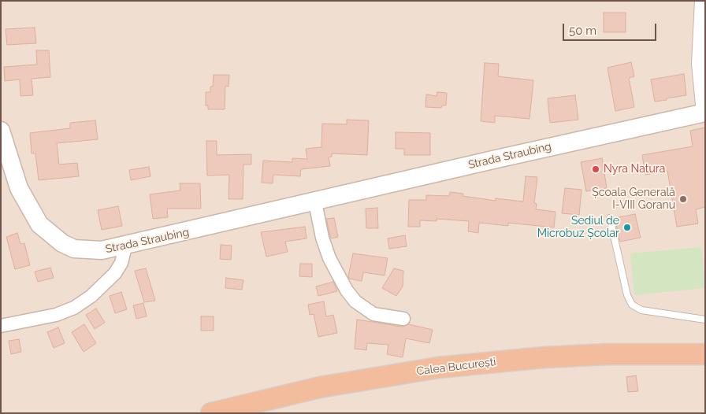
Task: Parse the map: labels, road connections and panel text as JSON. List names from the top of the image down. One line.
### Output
{"streets":{"highway":["Calea București"],"main road":["Strada Straubing"]},"places":["Nyra Natura","Școala Generală I-VIII Goranu","Sediul de Microbuz Școlar"],"scale_bar":"50 m"}
